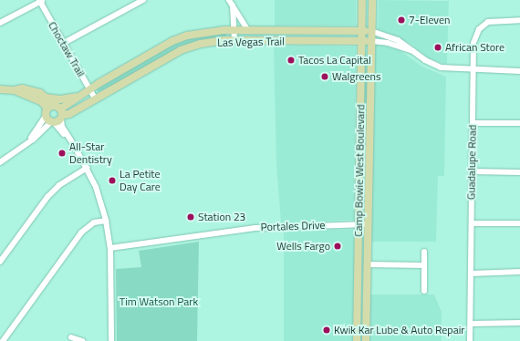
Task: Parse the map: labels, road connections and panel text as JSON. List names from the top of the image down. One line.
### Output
{"streets":{"main road":["Las Vegas Trail","Camp Bowie West Boulevard"],"street":["Choctaw Trail","Guadalupe Road","Portales Drive"]},"crossings":[["Las Vegas Trail","Choctaw Trail"],["Las Vegas Trail","Camp Bowie West Boulevard"],["Camp Bowie West Boulevard","Portales Drive"]],"parks":["Tim Watson Park"],"places":["7-Eleven","African Store","Tacos La Capital","Walgreens","All-Star Dentistry","La Petite Day Care","Station 23","Wells Fargo","Kwik Kar Lube & Auto Repair"]}
